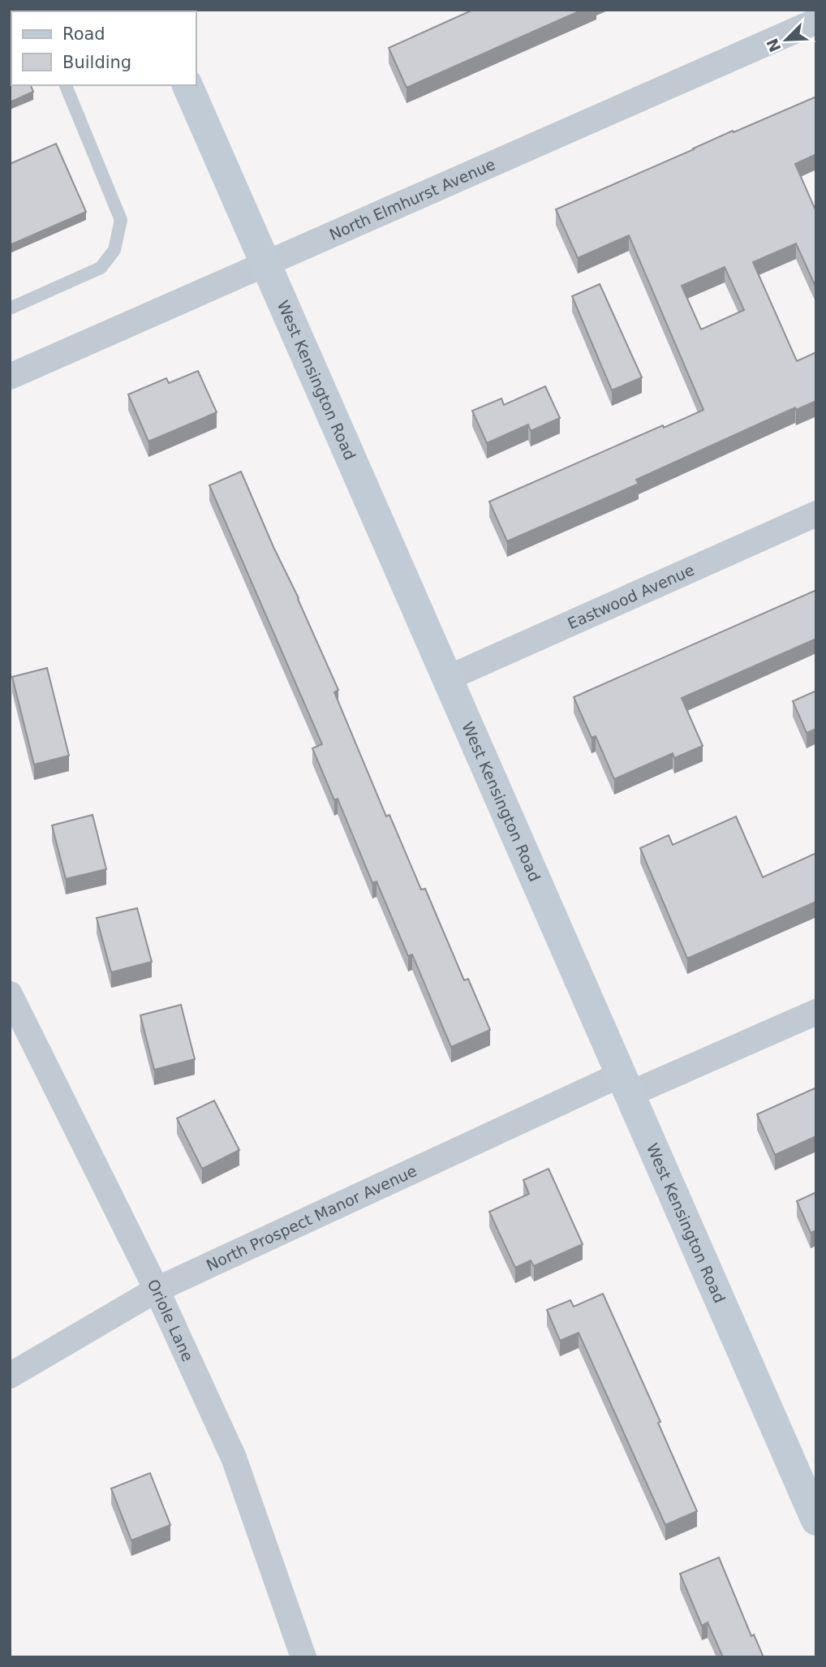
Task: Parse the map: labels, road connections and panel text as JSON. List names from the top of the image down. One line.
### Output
{"streets":{"main road":["West Kensington Road"],"street":["North Elmhurst Avenue","Eastwood Avenue","North Prospect Manor Avenue","Oriole Lane"]},"crossings":[["North Elmhurst Avenue","West Kensington Road"],["West Kensington Road","Eastwood Avenue"],["West Kensington Road","North Prospect Manor Avenue"],["North Prospect Manor Avenue","Oriole Lane"]],"legend":["Road","Building"],"north":"bottom left"}
